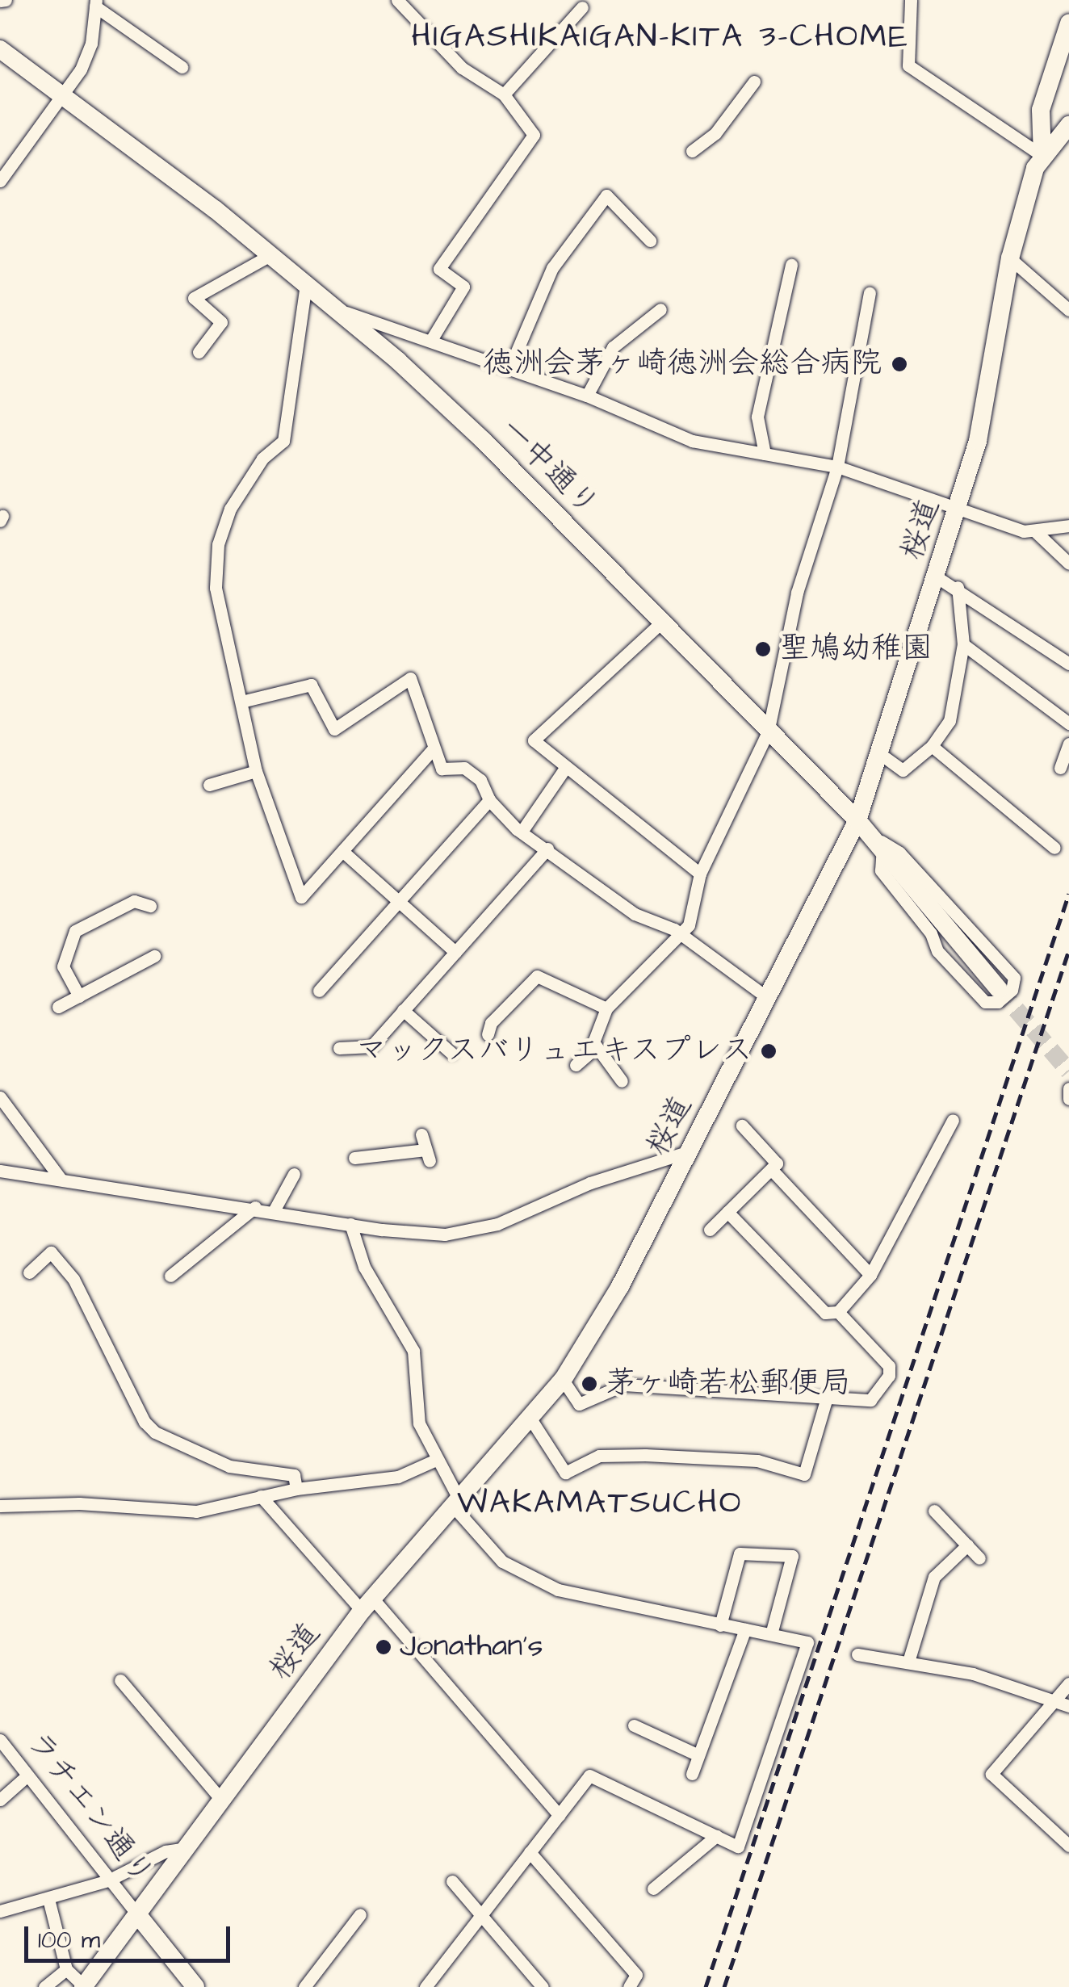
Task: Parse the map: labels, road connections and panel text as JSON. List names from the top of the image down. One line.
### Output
{"streets":{"street":["一中通り","桜道","ラチエン通り"]},"crossings":[["一中通り","桜道"],["桜道","ラチエン通り"]],"districts":["HIGASHIKAIGAN-KITA 3-CHOME","WAKAMATSUCHO"],"places":["徳洲会茅ヶ崎徳洲会総合病院","聖鳩幼稚園","マックスバリュエキスプレス","茅ヶ崎若松郵便局","Jonathan's"],"scale_bar":"100 m"}
